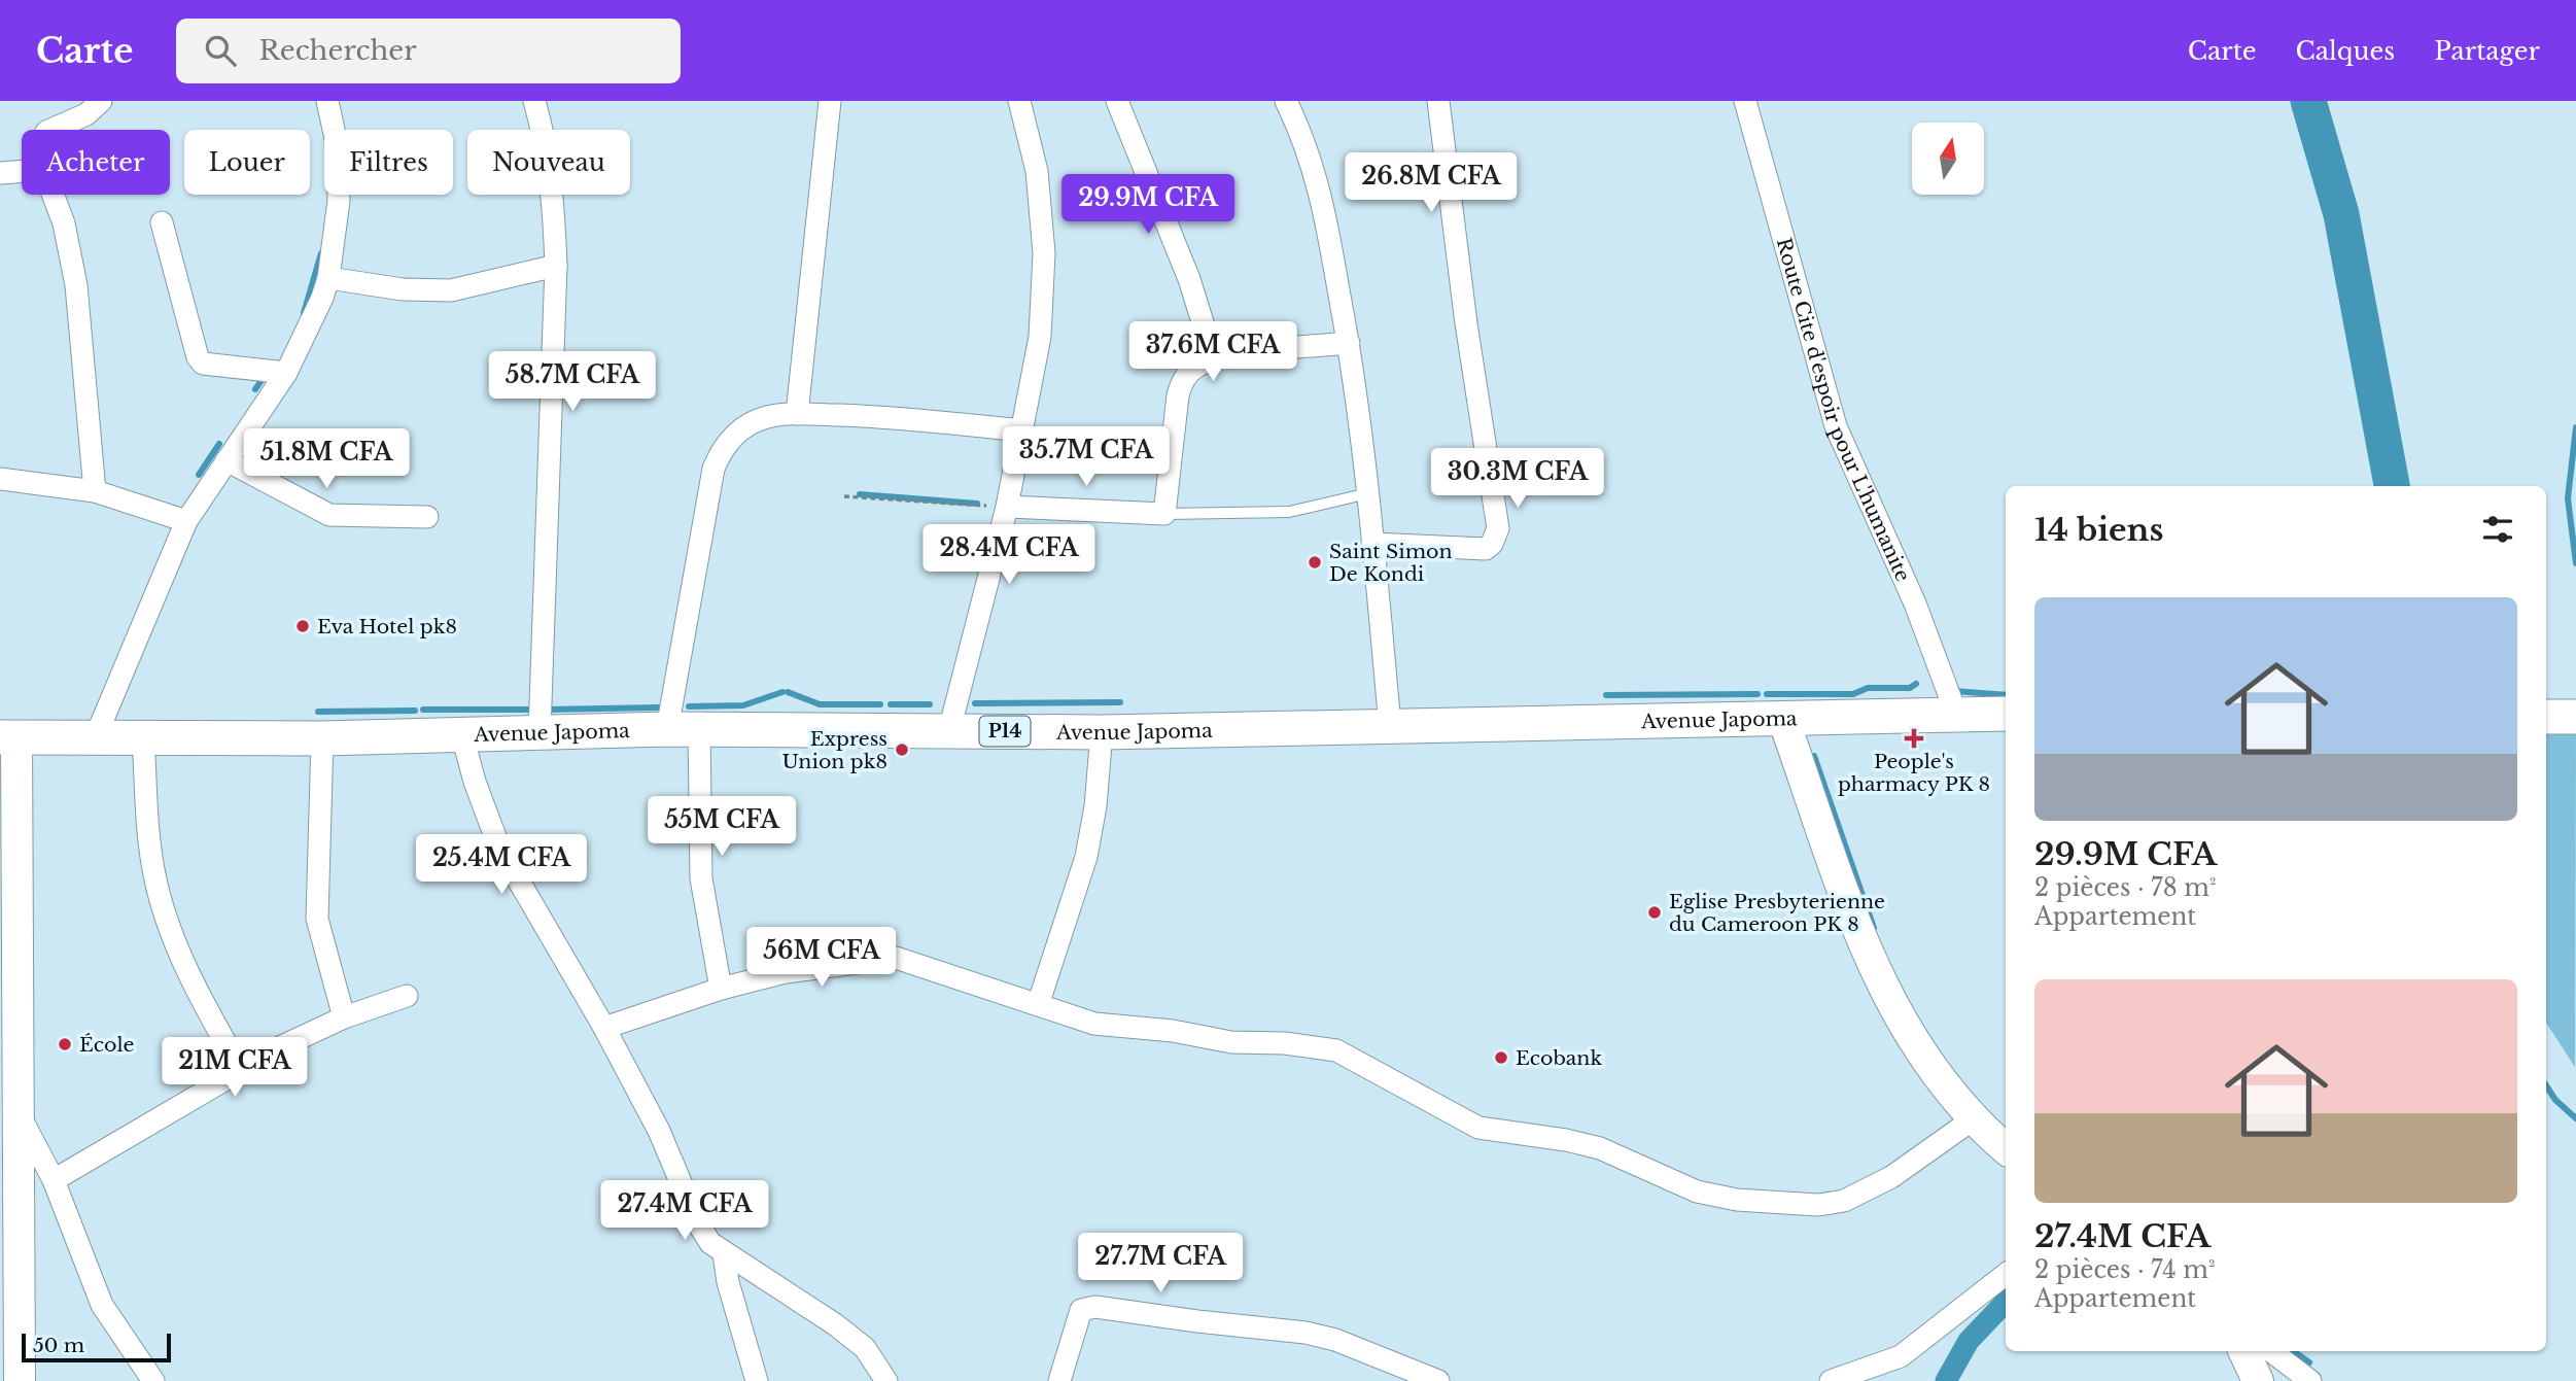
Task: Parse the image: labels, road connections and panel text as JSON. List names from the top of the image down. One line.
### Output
{"streets":{"main road":["Avenue Japoma","P14"],"street":["Route Cite d'espoir pour L'humanite"]},"crossings":[["Route Cite d'espoir pour L'humanite","Avenue Japoma"]],"places":{"other":["Saint Simon De Kondi","Eva Hotel pk8","Express Union pk8","Eglise Presbyterienne du Cameroon PK 8","École","Ecobank"],"health":["People's pharmacy PK 8"]},"scale_bar":"50 m","north":"top","page":{"header":"Carte","search":"Rechercher","nav":["Carte","Calques","Partager"],"chip":["Acheter","Louer","Filtres","Nouveau"],"price":["26.8M CFA","29.9M CFA","37.6M CFA","58.7M CFA","35.7M CFA","51.8M CFA","30.3M CFA","28.4M CFA","55M CFA","25.4M CFA","56M CFA","21M CFA","27.4M CFA","27.7M CFA"],"heading":"14 biens","list":[{"name":"29.9M CFA","note":"2 pièces · 78 m² · Appartement"},{"name":"27.4M CFA","note":"2 pièces · 74 m² · Appartement"}],"scale":"50 m"}}
